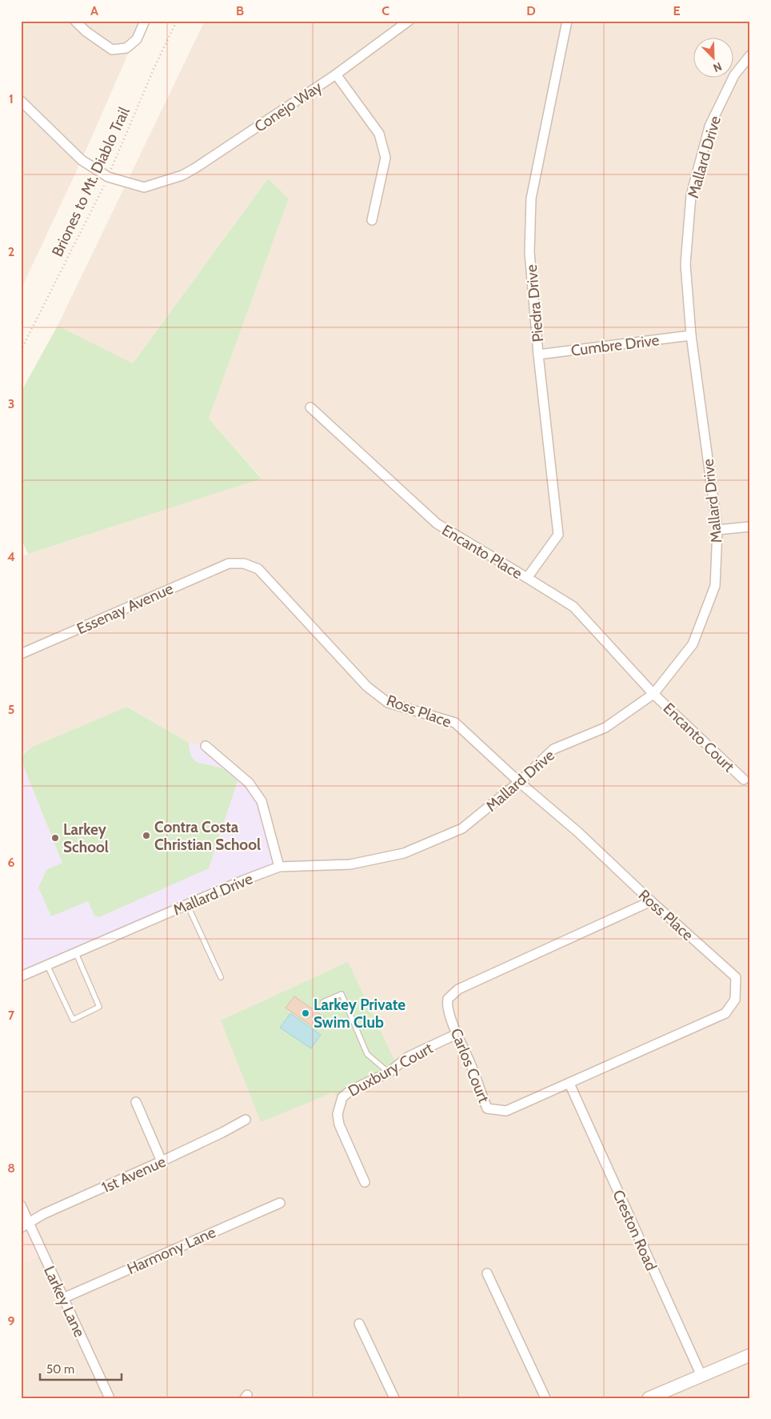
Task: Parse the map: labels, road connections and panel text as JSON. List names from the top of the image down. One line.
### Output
{"streets":{"street":["Conejo Way","Mallard Drive","Piedra Drive","Cumbre Drive","Encanto Place","Essenay Avenue","Ross Place","Encanto Court","Carlos Court","Duxbury Court","1st Avenue","Creston Road","Harmony Lane","Larkey Lane"],"path":["Briones to Mt. Diablo Trail"]},"crossings":[["Conejo Way","Briones to Mt. Diablo Trail"],["Mallard Drive","Cumbre Drive"],["Mallard Drive","Encanto Place"],["Mallard Drive","Ross Place"],["Mallard Drive","Encanto Court"],["Piedra Drive","Cumbre Drive"],["Piedra Drive","Encanto Place"],["Encanto Place","Encanto Court"],["Essenay Avenue","Ross Place"],["Ross Place","Carlos Court"],["Carlos Court","Duxbury Court"],["Carlos Court","Creston Road"],["1st Avenue","Larkey Lane"],["Harmony Lane","Larkey Lane"]],"places":["Contra Costa Christian School","Larkey School","Larkey Private Swim Club"],"scale_bar":"50 m","north":"bottom right","grid":{"columns":["A","B","C","D","E"],"rows":["1","2","3","4","5","6","7","8","9"]}}
